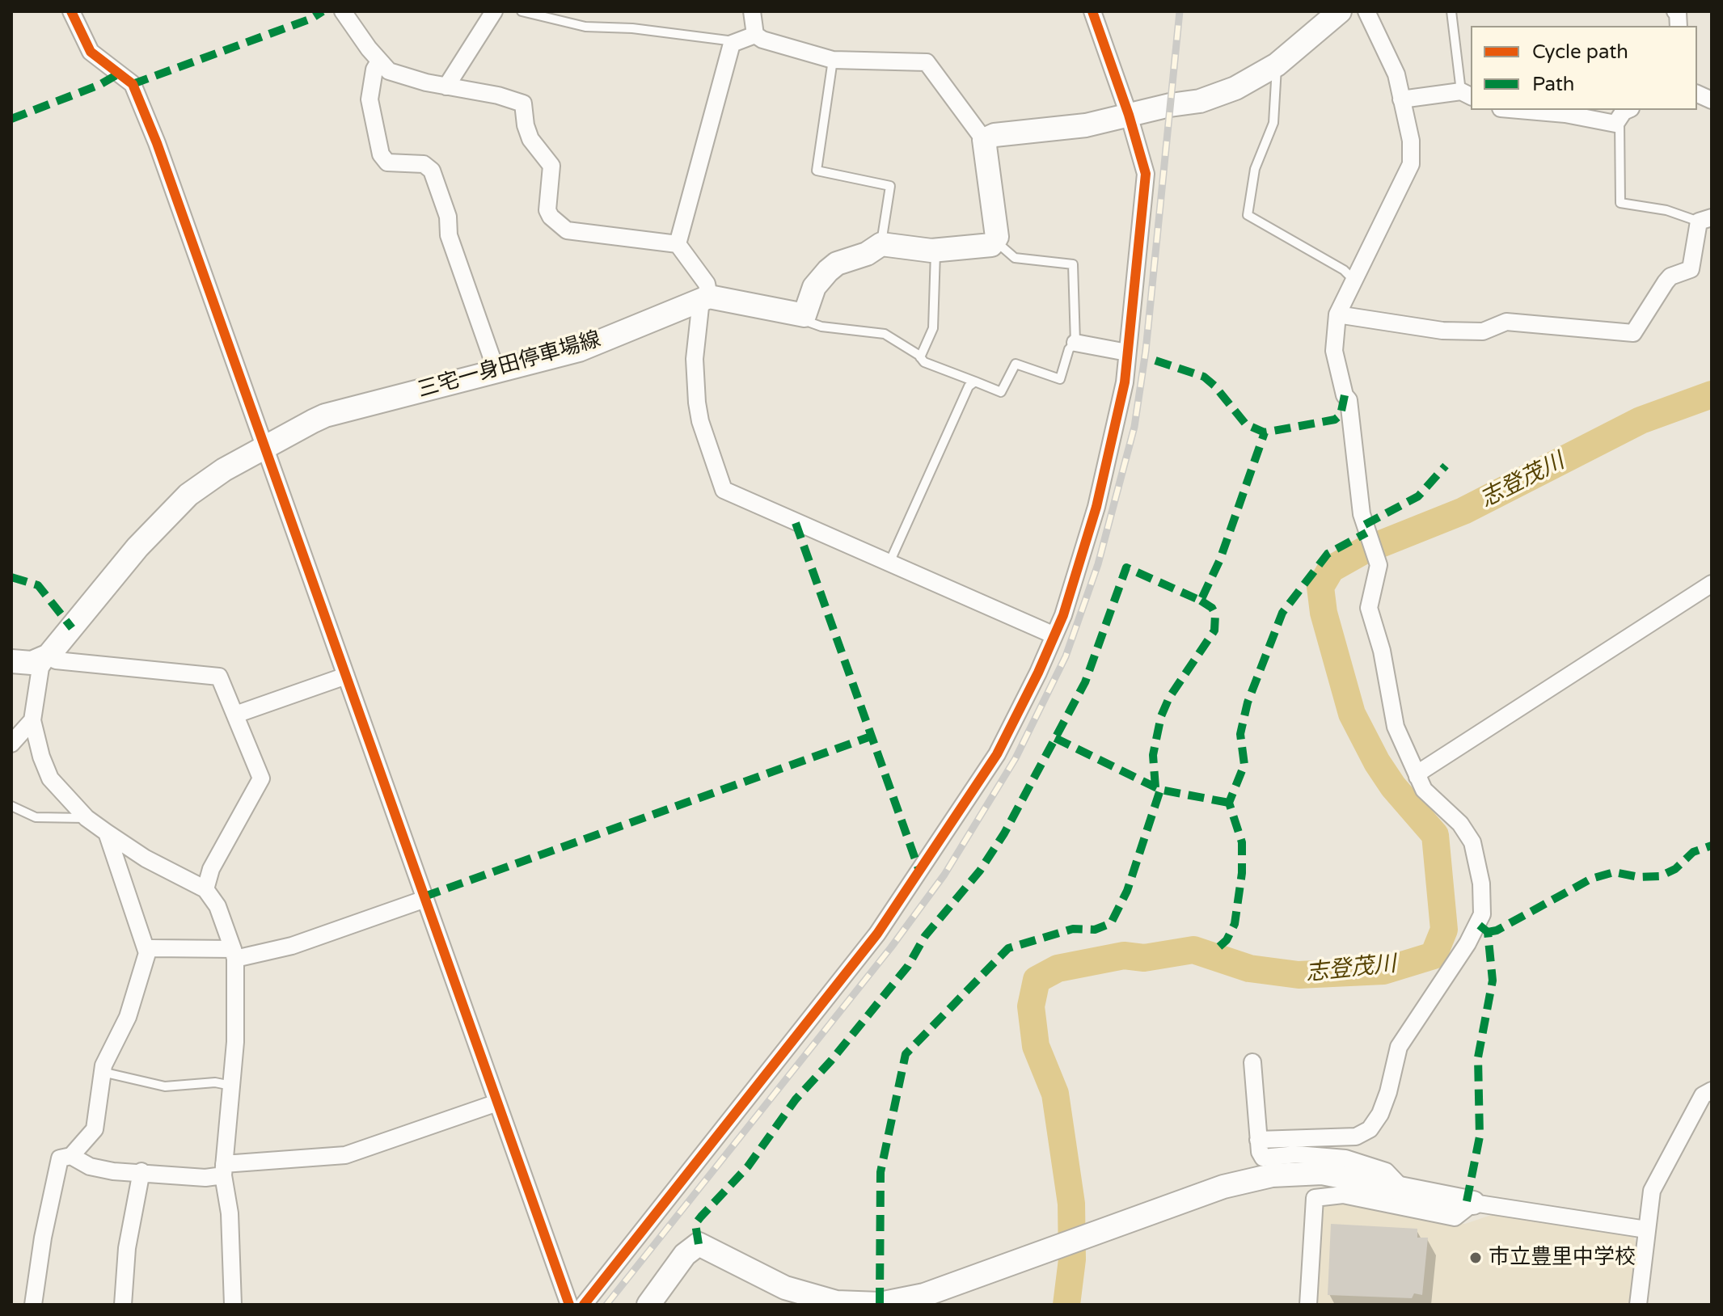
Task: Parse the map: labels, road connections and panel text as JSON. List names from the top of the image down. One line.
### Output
{"streets":{"main road":["三宅一身田停車場線"]},"water":["志登茂川"],"places":["市立豊里中学校"],"legend":["Cycle path","Path"]}
